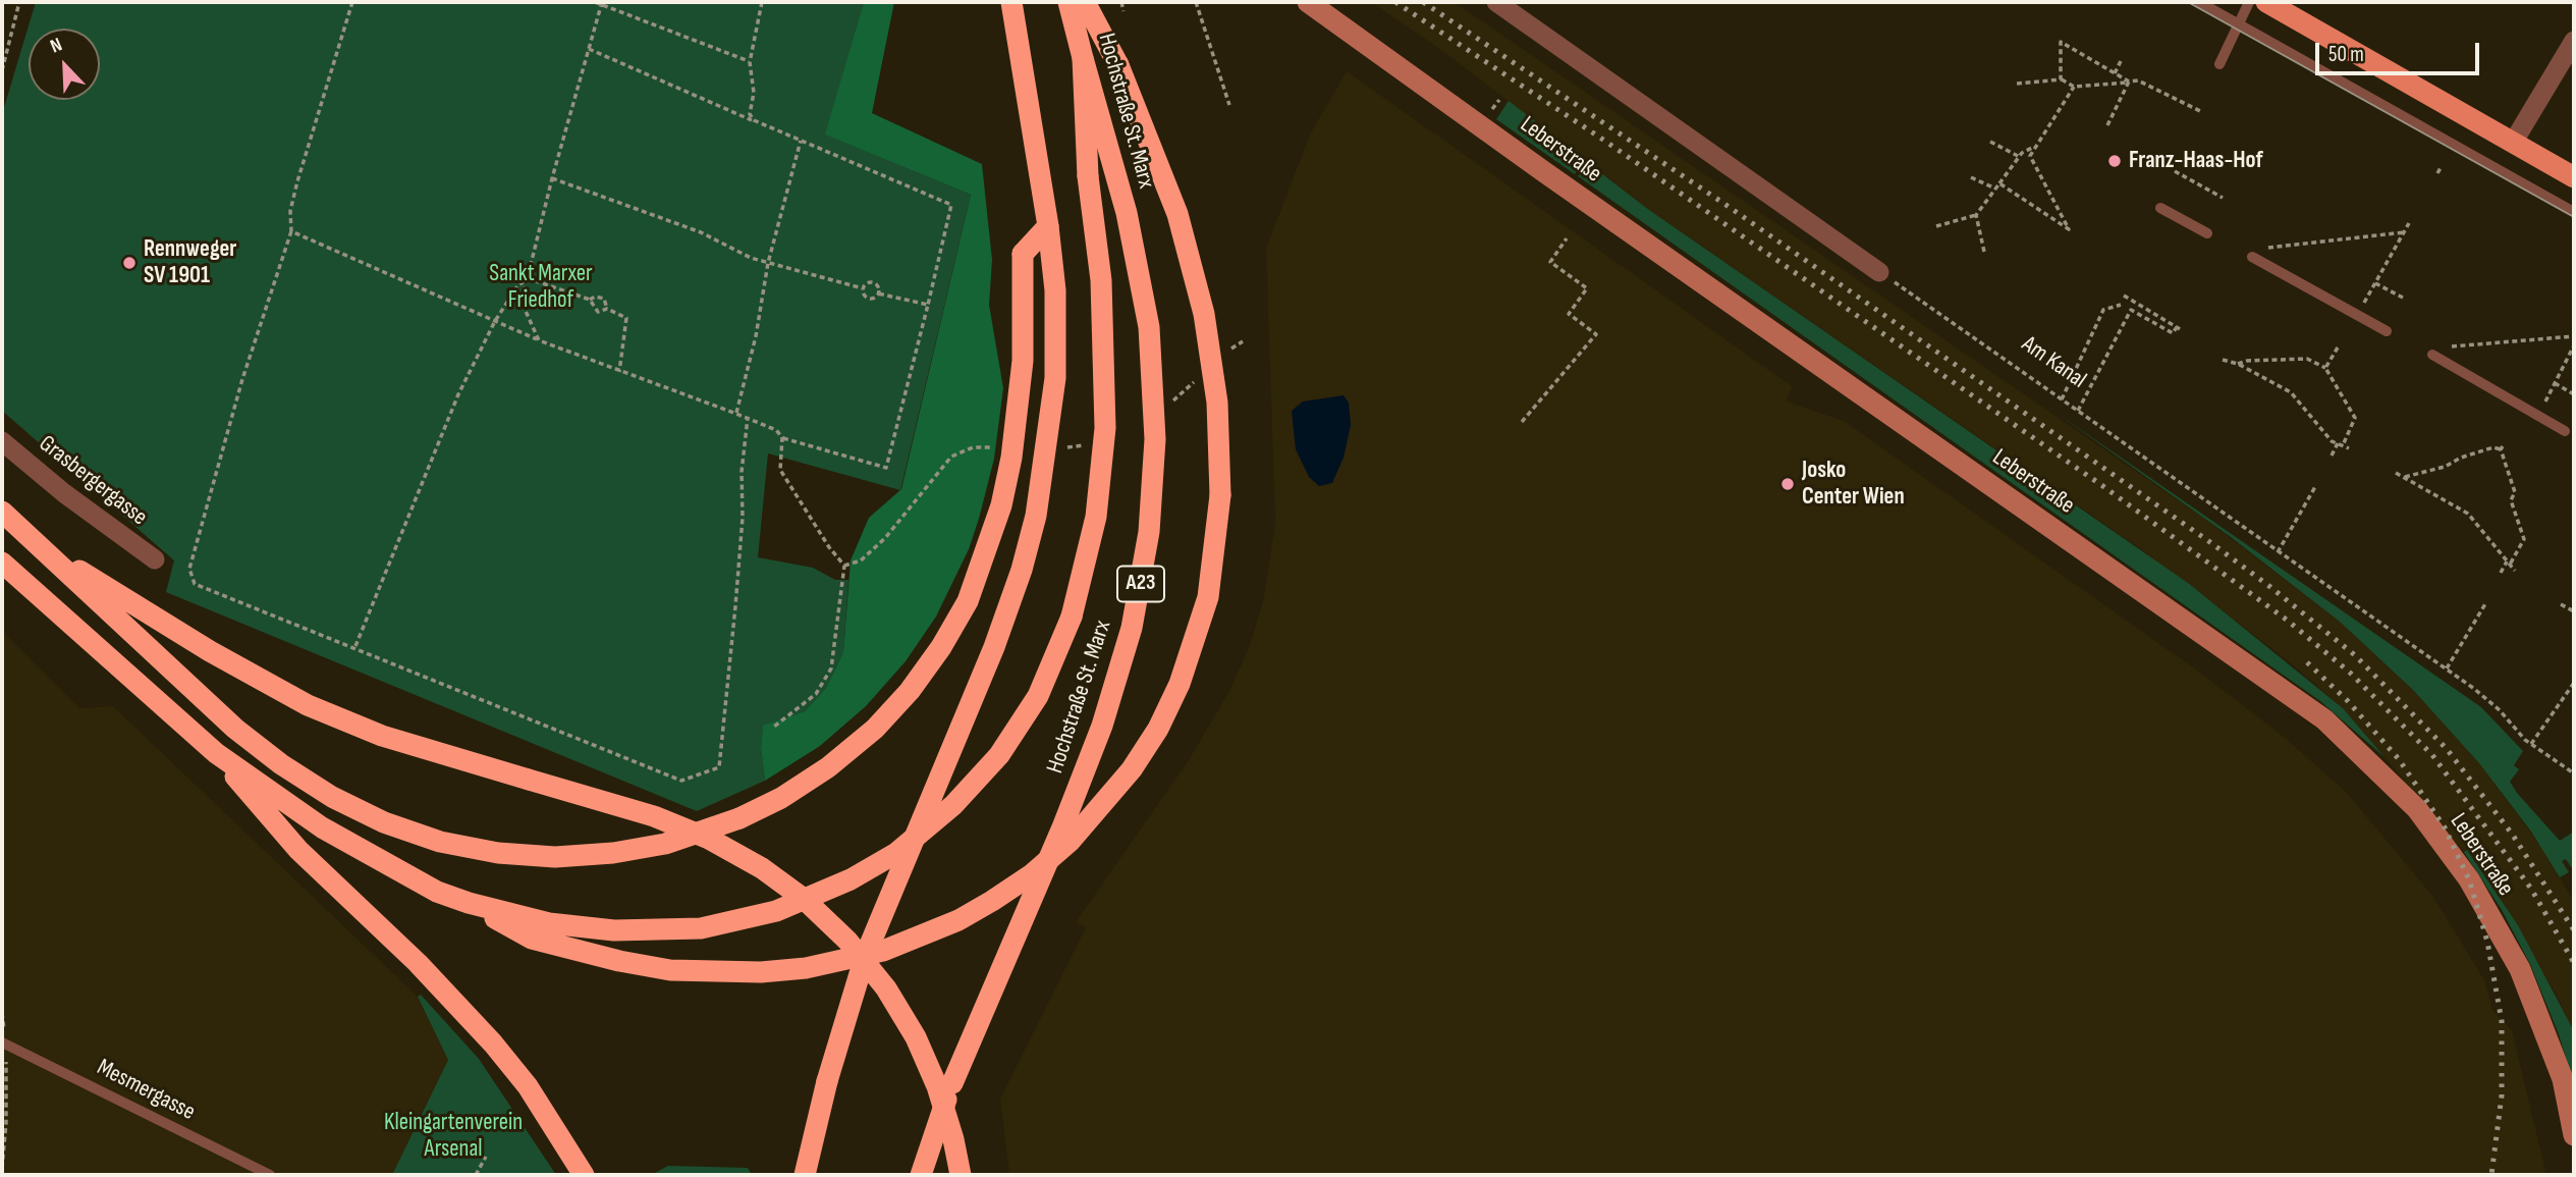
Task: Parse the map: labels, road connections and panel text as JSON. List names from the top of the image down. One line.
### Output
{"streets":{"highway":["Hochstraße St. Marx","A23"],"street":["Leberstraße","Grasbergergasse"],"lane":["Mesmergasse"],"path":["Am Kanal"]},"parks":["Sankt Marxer Friedhof","Kleingartenverein Arsenal"],"places":["Franz-Haas-Hof","Rennweger SV 1901","Josko Center Wien"],"scale_bar":"50 m","north":"top left"}
